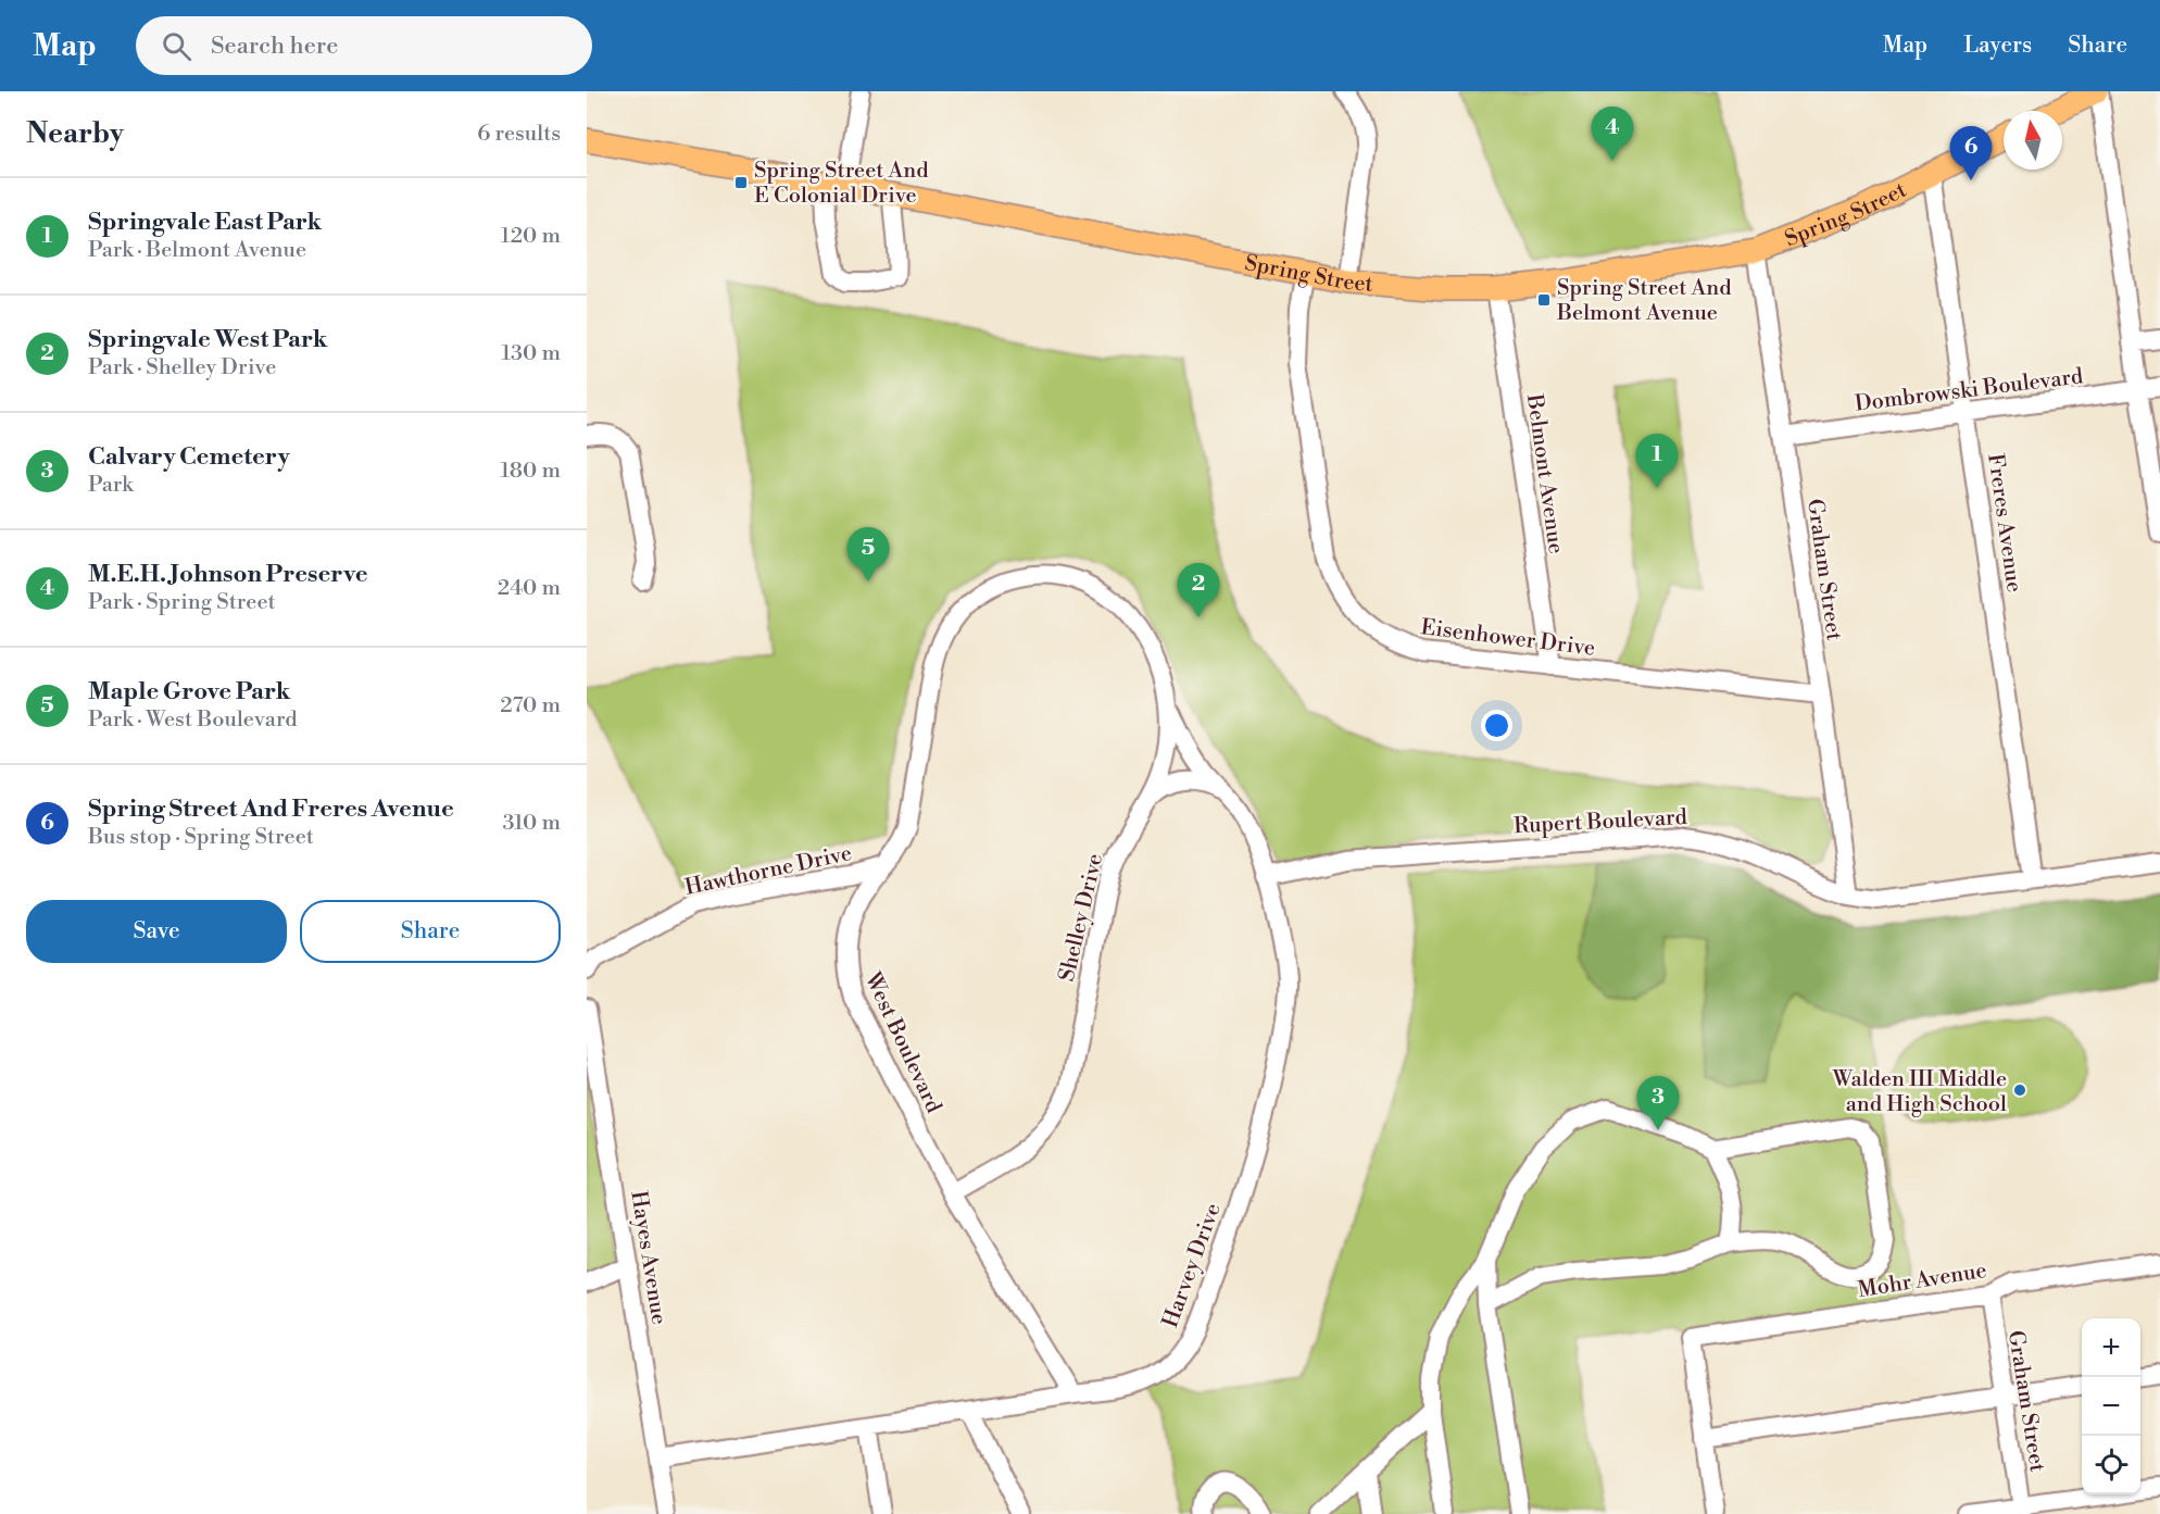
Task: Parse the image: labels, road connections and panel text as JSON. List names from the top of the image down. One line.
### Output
{"streets":{"main road":["Spring Street"],"street":["Dombrowski Boulevard","Belmont Avenue","Freres Avenue","Graham Street","Eisenhower Drive","Rupert Boulevard","Hawthorne Drive","Shelley Drive","West Boulevard","Hayes Avenue","Harvey Drive","Mohr Avenue"]},"crossings":[["Spring Street","Belmont Avenue"],["Spring Street","Freres Avenue"],["Spring Street","Graham Street"],["Spring Street","Eisenhower Drive"],["Dombrowski Boulevard","Freres Avenue"],["Dombrowski Boulevard","Graham Street"],["Belmont Avenue","Eisenhower Drive"],["Freres Avenue","Rupert Boulevard"],["Graham Street","Eisenhower Drive"],["Graham Street","Rupert Boulevard"],["Graham Street","Mohr Avenue"],["Rupert Boulevard","Harvey Drive"],["Hawthorne Drive","West Boulevard"],["Shelley Drive","West Boulevard"],["Shelley Drive","Harvey Drive"],["West Boulevard","Harvey Drive"],["Hayes Avenue","Harvey Drive"]],"places":{"transit":["Spring Street And E Colonial Drive","Spring Street And Belmont Avenue"],"other":["Walden III Middle and High School"]},"north":"top","page":{"header":"Map","search":"Search here","nav":["Map","Layers","Share"],"heading":["Nearby","6 results"],"pins":["4","6","1","5","2","3"],"list":[{"mark":"1","name":"Springvale East Park","note":"Park · Belmont Avenue","value":"120 m"},{"mark":"2","name":"Springvale West Park","note":"Park · Shelley Drive","value":"130 m"},{"mark":"3","name":"Calvary Cemetery","note":"Park","value":"180 m"},{"mark":"4","name":"M.E.H. Johnson Preserve","note":"Park · Spring Street","value":"240 m"},{"mark":"5","name":"Maple Grove Park","note":"Park · West Boulevard","value":"270 m"},{"mark":"6","name":"Spring Street And Freres Avenue","note":"Bus stop · Spring Street","value":"310 m"}],"buttons":["Save","Share"],"map_buttons":["+","−"]}}
